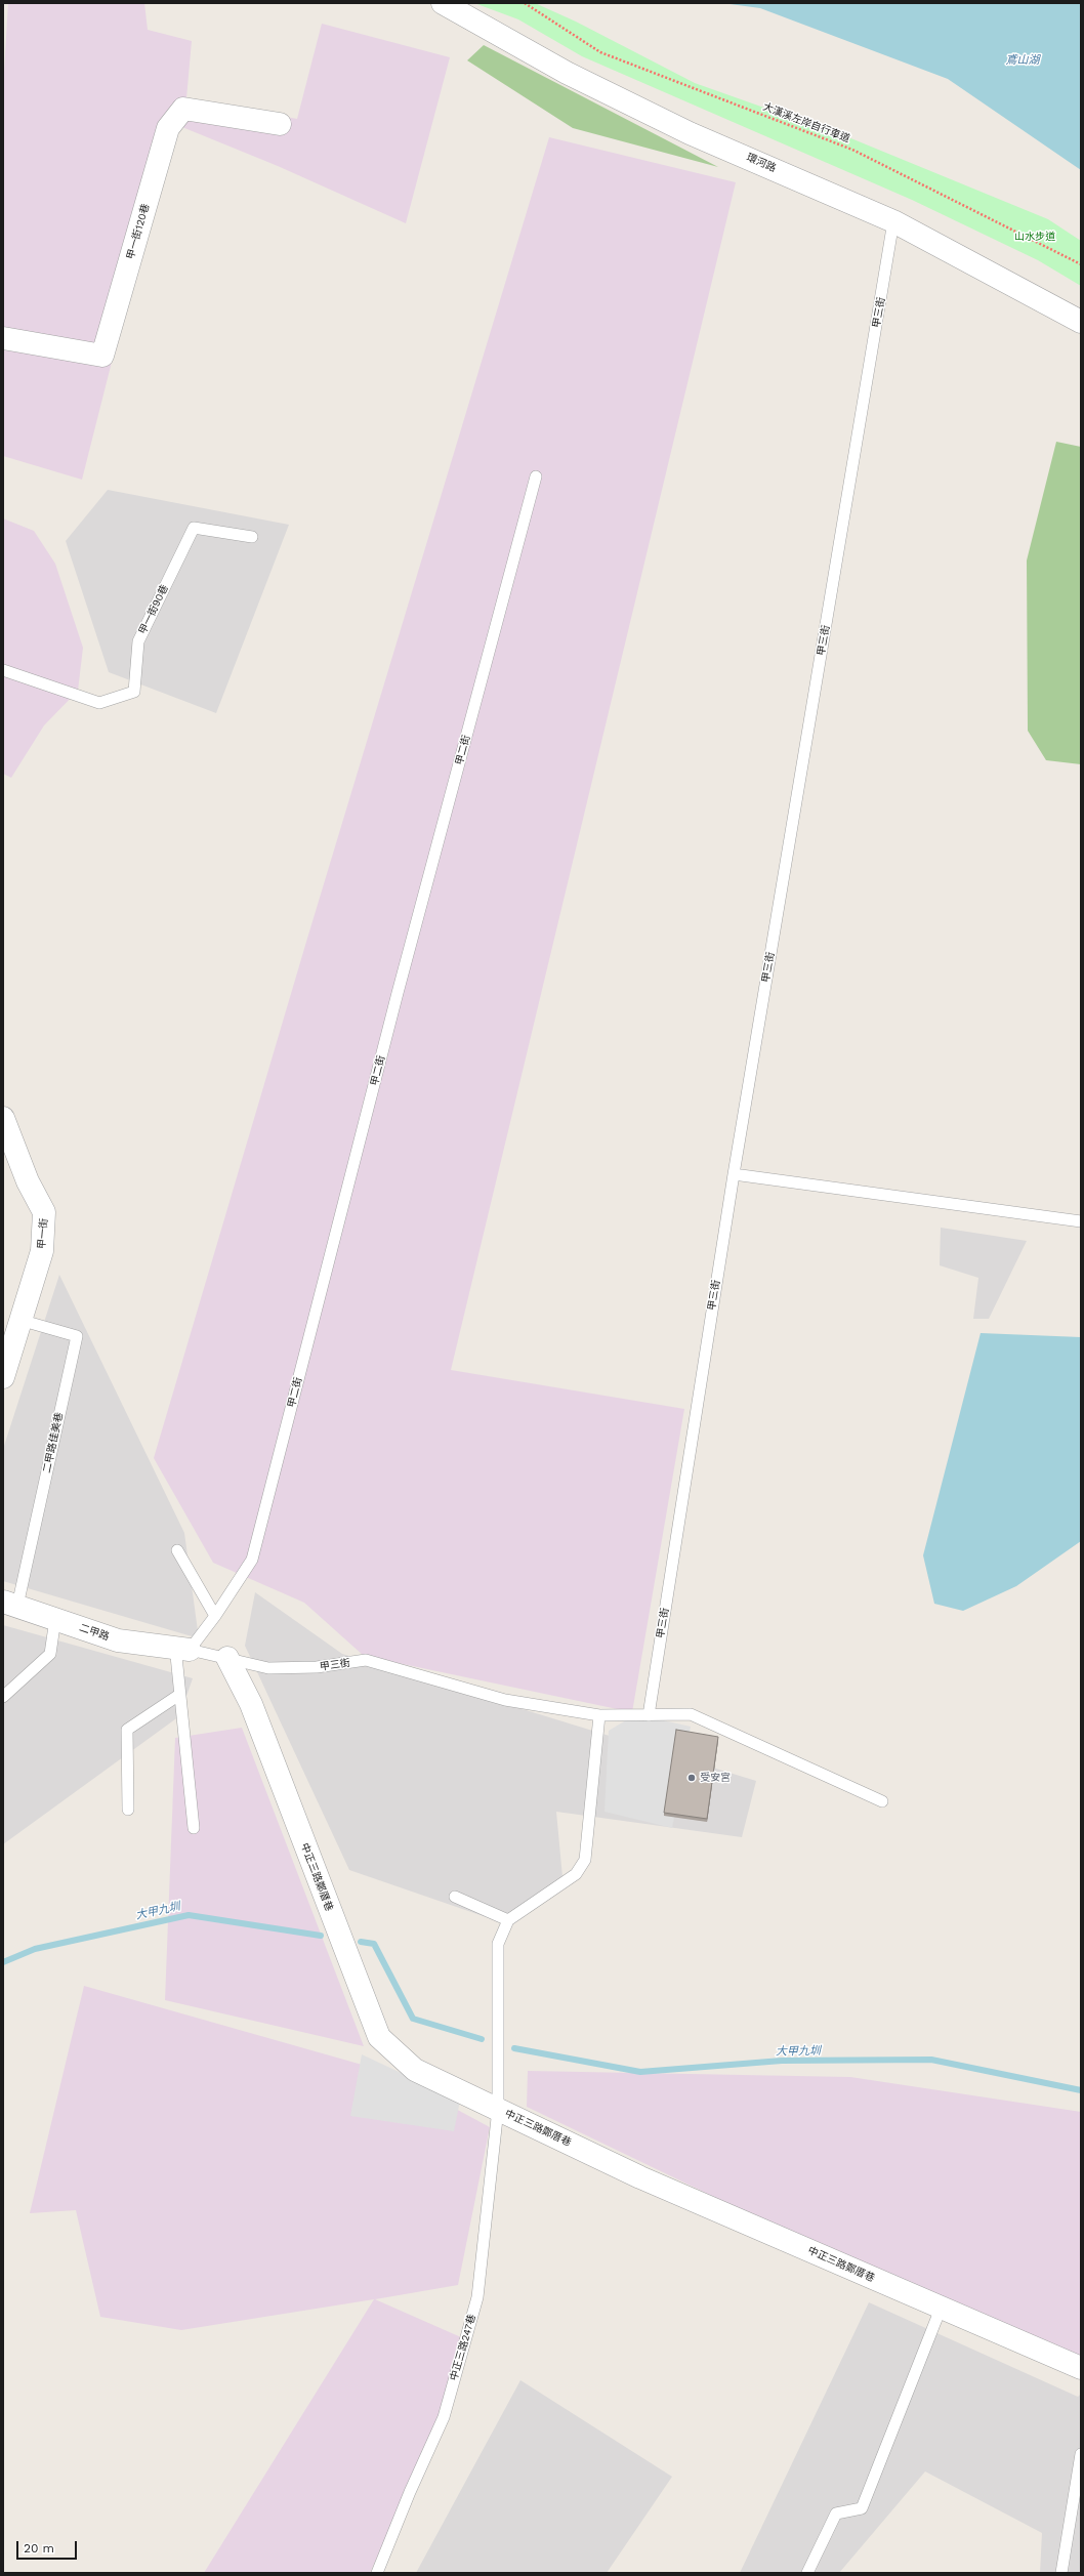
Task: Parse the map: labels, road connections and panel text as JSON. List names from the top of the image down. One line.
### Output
{"streets":{"street":["環河路","甲一街120巷","甲一街","二甲路","中正三路鄭厝巷"],"lane":["甲三街","甲一街90巷","甲二街","二甲路佳美巷","中正三路247巷"],"path":["大漢溪左岸自行車道"]},"crossings":[["環河路","甲三街"],["甲三街","甲二街"],["甲三街","二甲路"],["甲三街","中正三路鄭厝巷"],["甲二街","二甲路"],["甲一街","二甲路佳美巷"],["二甲路佳美巷","二甲路"],["中正三路鄭厝巷","中正三路247巷"]],"water":["鳶山湖","大甲九圳"],"parks":["山水步道"],"places":["受安宮"],"scale_bar":"20 m"}
